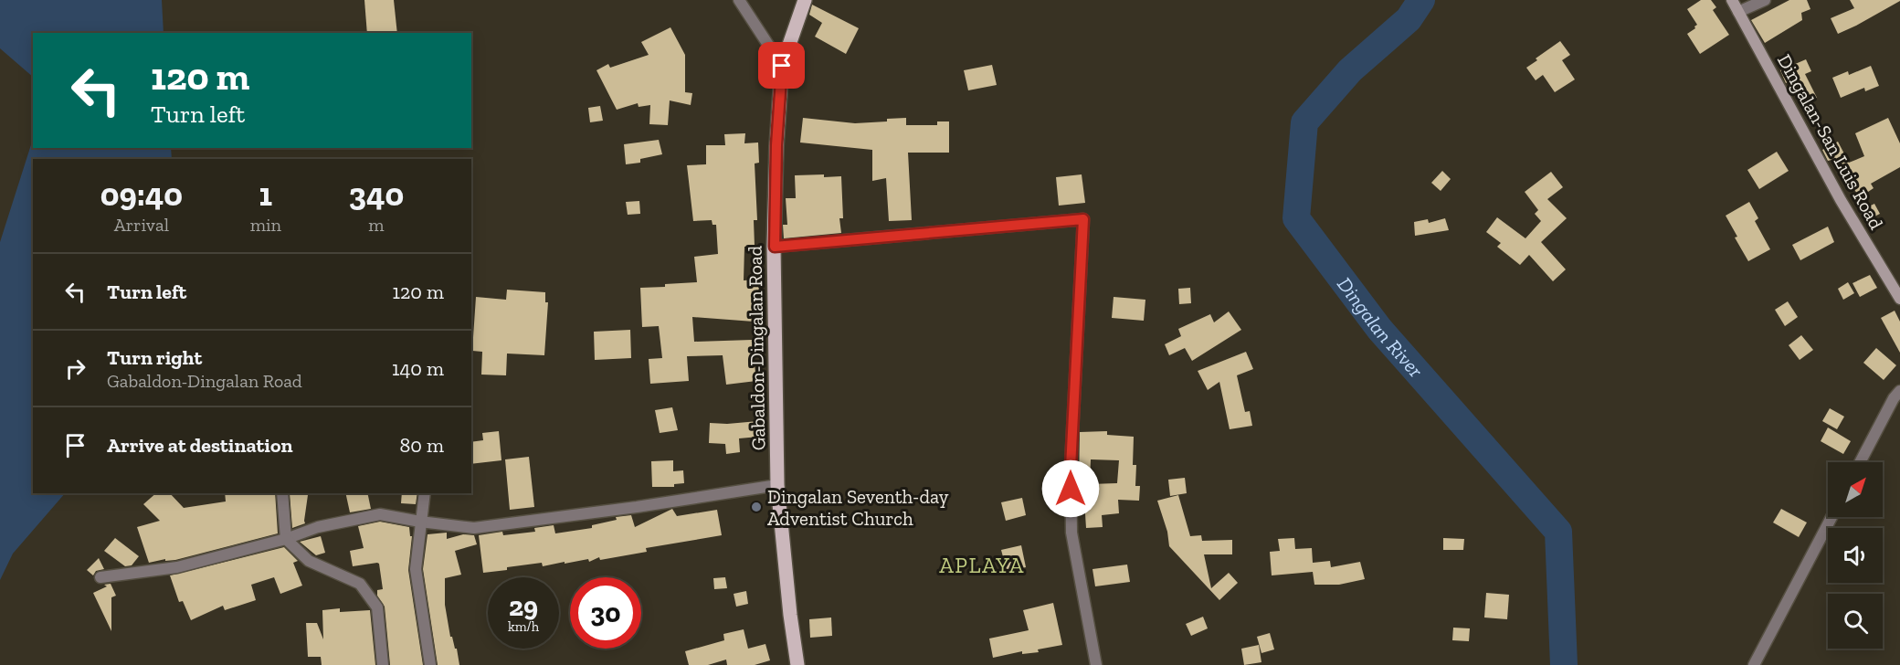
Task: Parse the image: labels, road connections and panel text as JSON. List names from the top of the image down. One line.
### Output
{"streets":{"main road":["Gabaldon-Dingalan Road"],"street":["Dingalan-San Luis Road"]},"districts":["APLAYA"],"water":["Dingalan River"],"places":["Dingalan Seventh-day Adventist Church"],"north":"top right","page":{"turn":["120 m","Turn left"],"eta":["09:40","Arrival","1","min","340","m"],"list":[{"name":"Turn left","value":"120 m"},{"name":"Turn right","note":"Gabaldon-Dingalan Road","value":"140 m"},{"name":"Arrive at destination","value":"80 m"}],"speed":"29 km/h","limit":"30"}}
